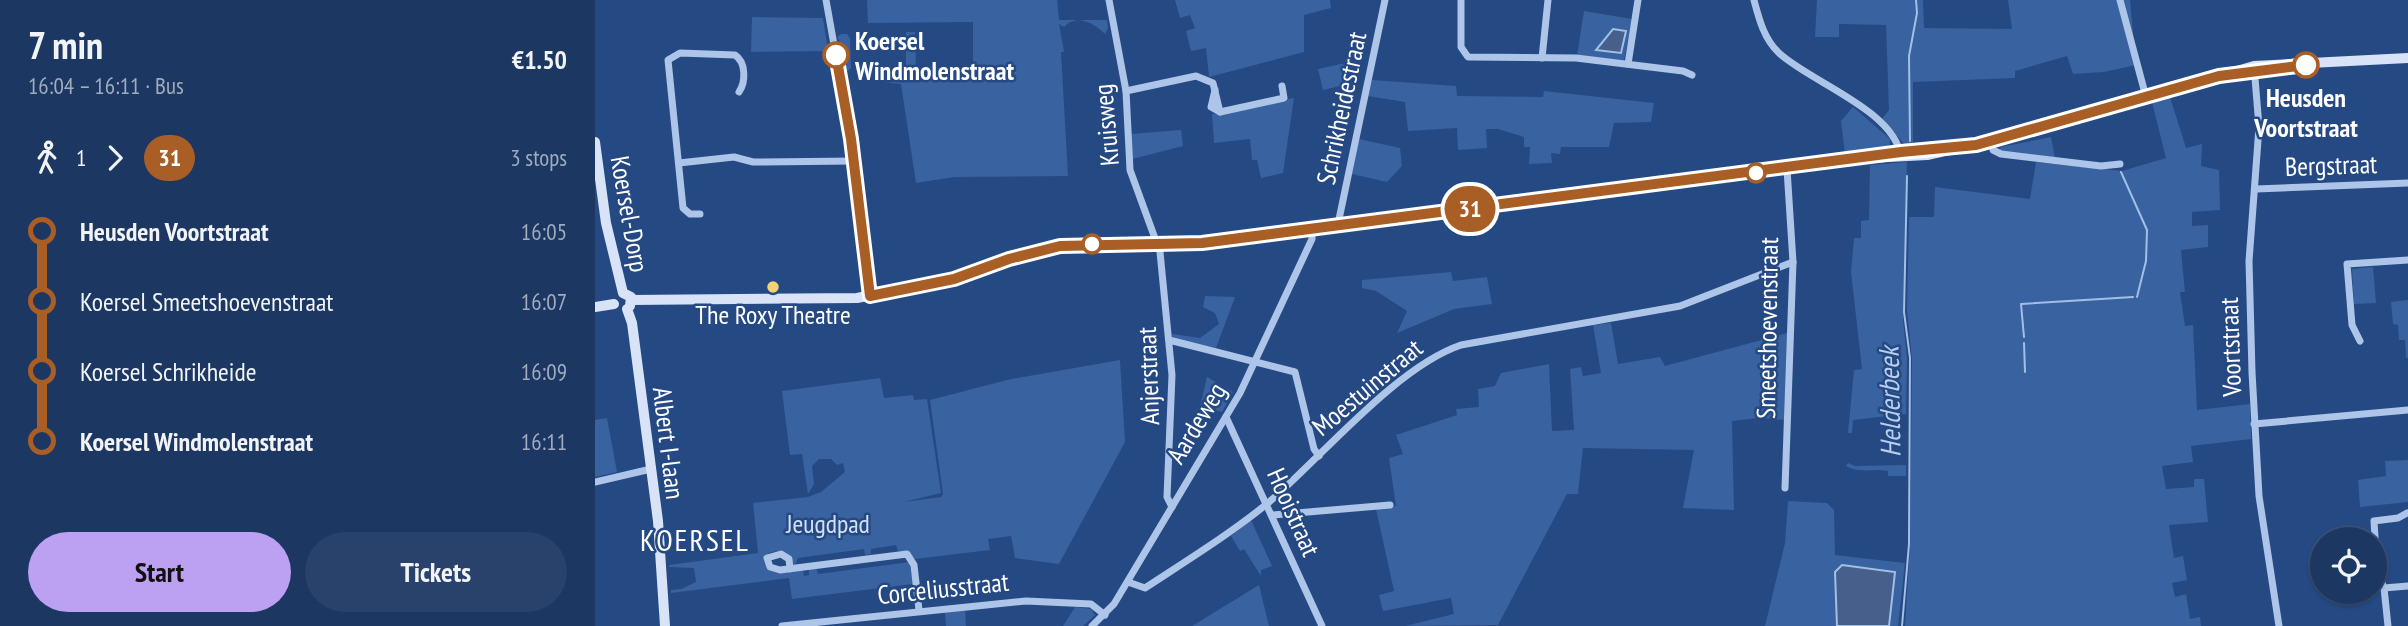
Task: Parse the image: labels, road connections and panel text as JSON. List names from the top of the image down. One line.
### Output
{"streets":{"street":["Schrikheidestraat","Kruisweg","Bergstraat","Koersel-Dorp","Smeetshoevenstraat","Voortstraat","Anjerstraat","Moestuinstraat","Aardeweg","Albert I-laan","Hooistraat","Corceliusstraat"]},"crossings":[["Kruisweg","Anjerstraat"],["Bergstraat","Voortstraat"],["Koersel-Dorp","Albert I-laan"],["Smeetshoevenstraat","Moestuinstraat"],["Anjerstraat","Aardeweg"],["Moestuinstraat","Aardeweg"],["Moestuinstraat","Hooistraat"],["Aardeweg","Hooistraat"],["Aardeweg","Corceliusstraat"]],"districts":["KOERSEL"],"water":["Helderbeek"],"parks":["Jeugdpad"],"places":["Koersel Windmolenstraat","Heusden Voortstraat","The Roxy Theatre"],"lines":["bus line 31"],"page":{"heading":["7 min","16:04 – 16:11 · Bus","€1.50"],"on_map":"31","legs":["1","31","3 stops"],"list":[{"name":"Heusden Voortstraat","value":"16:05"},{"name":"Koersel Smeetshoevenstraat","value":"16:07"},{"name":"Koersel Schrikheide","value":"16:09"},{"name":"Koersel Windmolenstraat","value":"16:11"}],"buttons":["Start","Tickets"]}}
